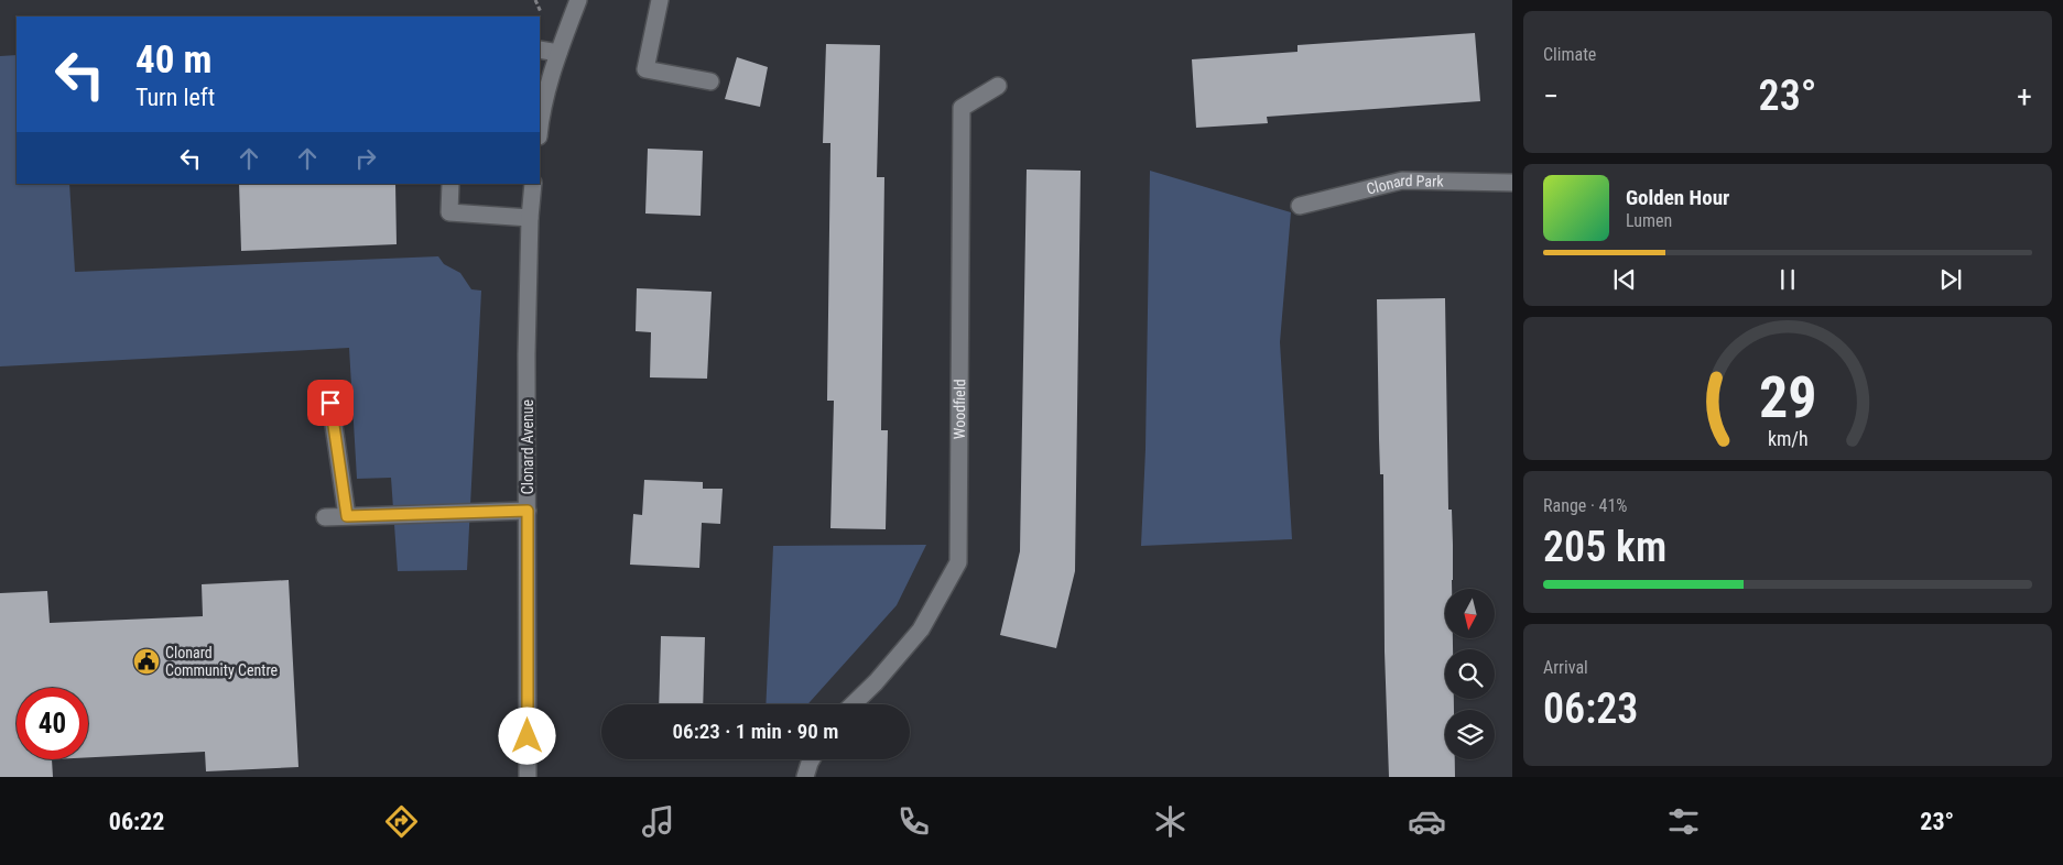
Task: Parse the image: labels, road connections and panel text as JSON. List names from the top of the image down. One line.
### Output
{"streets":{"street":["Clonard Park","Woodfield","Clonard Avenue"]},"places":{"public building":["Clonard Community Centre"]},"north":"bottom","page":{"tile":["Climate",["Range · 41%","205 km"],["Arrival","06:23"]],"turn":["40 m","Turn left"],"heat":["−","23°","+"],"song":["Golden Hour","Lumen"],"limit":"40","trip":"06:23 · 1 min · 90 m","tabs":["06:22","23°"],"gauge":["29","km/h"]}}
